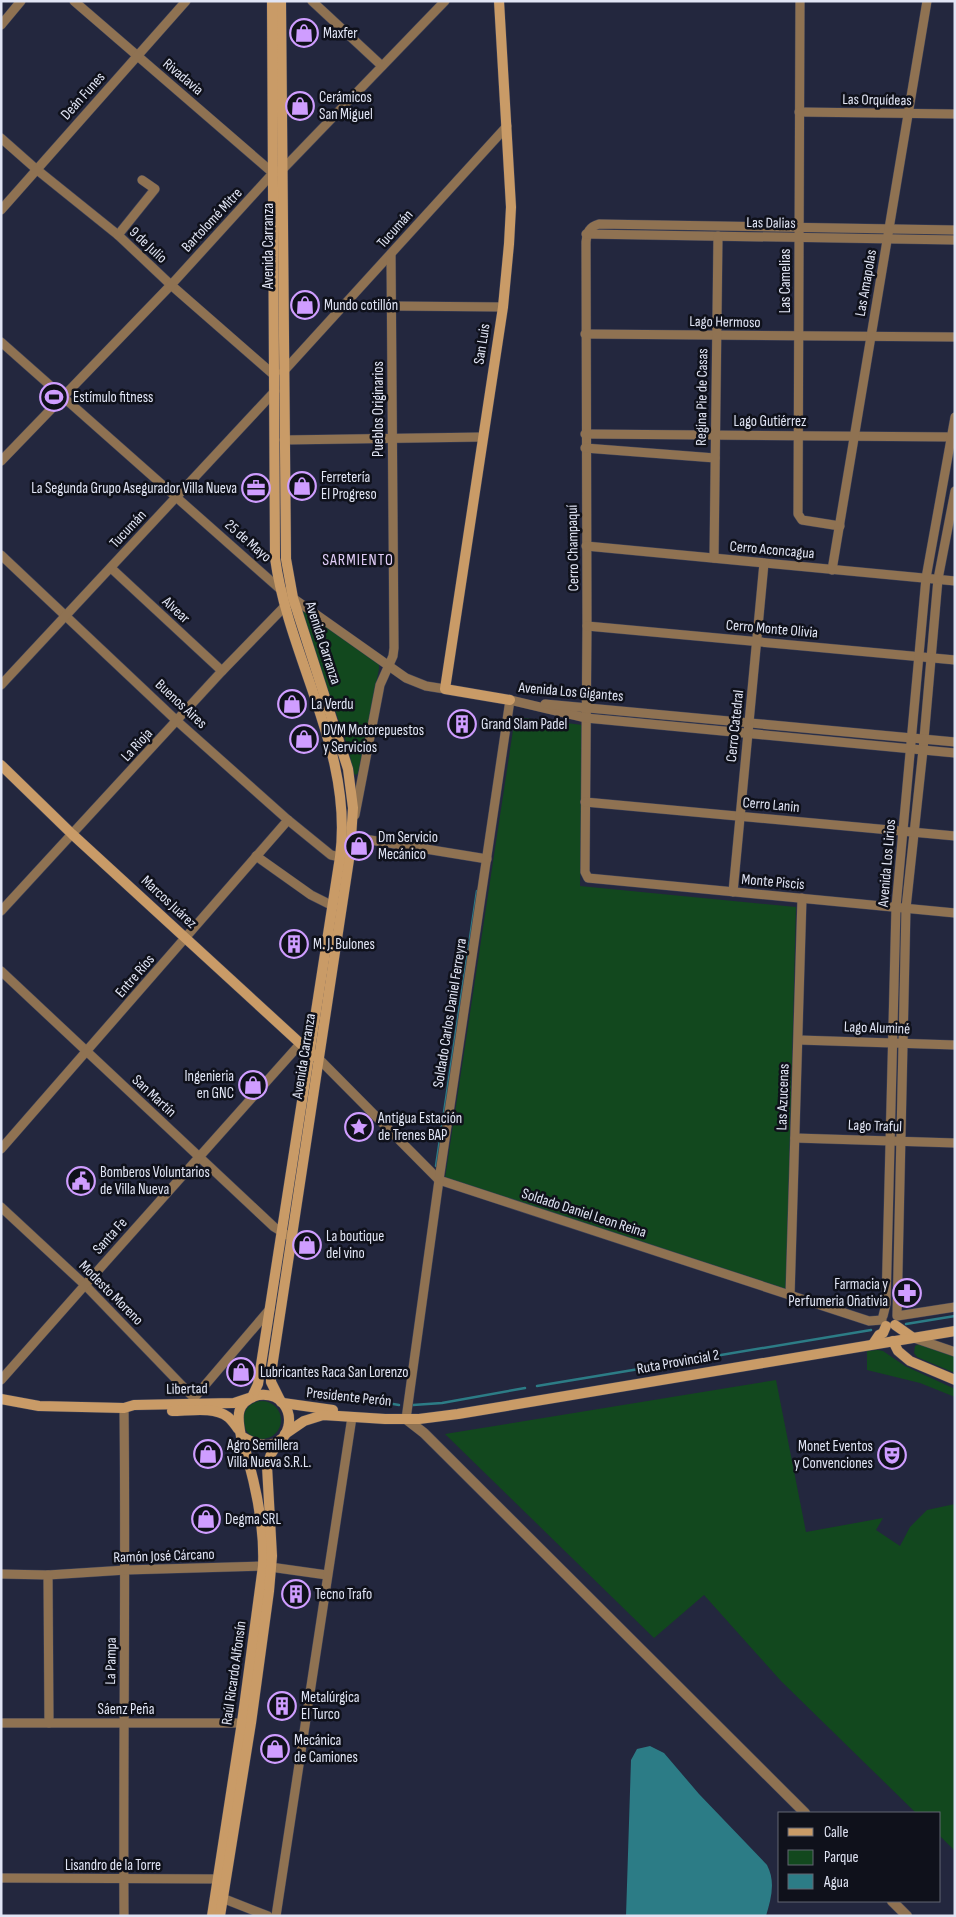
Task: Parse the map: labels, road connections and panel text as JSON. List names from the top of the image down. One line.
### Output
{"streets":{"main road":["Avenida Carranza","San Luis","25 de Mayo","Marcos Juárez","Ruta Provincial 2","Libertad","Presidente Perón","Raúl Ricardo Alfonsín"],"street":["Rivadavia","Deán Funes","Las Orquídeas","Bartolomé Mitre","Las Dalias","Tucumán","9 de Julio","Las Camelias","Las Amapolas","Lago Hermoso","Regina Pie de Casas","Pueblos Originarios","Lago Gutiérrez","Cerro Champaquí","Cerro Aconcagua","Alvear","Cerro Monte Olivia","Avenida Los Gigantes","Buenos Aires","Cerro Catedral","La Rioja","Cerro Lanin","Avenida Los Lirios","Monte Piscis","Entre Ríos","Soldado Carlos Daniel Ferreyra","Lago Aluminé","San Martín","Las Azucenas","Lago Traful","Soldado Daniel Leon Reina","Santa Fe","Modesto Moreno","Ramón José Cárcano","La Pampa","Sáenz Peña","Lisandro de la Torre"]},"crossings":[["Rivadavia","Deán Funes"],["Rivadavia","Bartolomé Mitre"],["Rivadavia","Avenida Carranza"],["Deán Funes","9 de Julio"],["Las Orquídeas","Las Camelias"],["Las Orquídeas","Las Amapolas"],["Bartolomé Mitre","9 de Julio"],["Bartolomé Mitre","Avenida Carranza"],["Bartolomé Mitre","25 de Mayo"],["Las Dalias","Las Camelias"],["Las Dalias","Las Amapolas"],["Las Dalias","Regina Pie de Casas"],["Las Dalias","Cerro Champaquí"],["Tucumán","9 de Julio"],["Tucumán","Avenida Carranza"],["Tucumán","San Luis"],["Tucumán","Pueblos Originarios"],["Tucumán","25 de Mayo"],["Tucumán","Alvear"],["Tucumán","Buenos Aires"],["9 de Julio","Avenida Carranza"],["Avenida Carranza","Pueblos Originarios"],["Avenida Carranza","25 de Mayo"],["Avenida Carranza","Buenos Aires"],["Avenida Carranza","La Rioja"],["Avenida Carranza","Marcos Juárez"],["Avenida Carranza","San Martín"],["Avenida Carranza","Soldado Daniel Leon Reina"],["Avenida Carranza","Libertad"],["Avenida Carranza","Presidente Perón"],["Avenida Carranza","Raúl Ricardo Alfonsín"],["Las Camelias","Las Amapolas"],["Las Camelias","Lago Hermoso"],["Las Camelias","Lago Gutiérrez"],["Las Amapolas","Lago Hermoso"],["Las Amapolas","Lago Gutiérrez"],["Las Amapolas","Cerro Aconcagua"],["Lago Hermoso","Regina Pie de Casas"],["Lago Hermoso","Cerro Champaquí"],["San Luis","25 de Mayo"],["Regina Pie de Casas","Lago Gutiérrez"],["Regina Pie de Casas","Cerro Aconcagua"],["Pueblos Originarios","25 de Mayo"],["Lago Gutiérrez","Cerro Champaquí"],["Lago Gutiérrez","Avenida Los Lirios"],["25 de Mayo","Avenida Los Gigantes"],["25 de Mayo","La Rioja"],["25 de Mayo","Soldado Carlos Daniel Ferreyra"],["Cerro Champaquí","Cerro Aconcagua"],["Cerro Champaquí","Cerro Monte Olivia"],["Cerro Champaquí","Avenida Los Gigantes"],["Cerro Champaquí","Cerro Lanin"],["Cerro Champaquí","Monte Piscis"],["Cerro Aconcagua","Cerro Catedral"],["Cerro Aconcagua","Avenida Los Lirios"],["Alvear","La Rioja"],["Cerro Monte Olivia","Cerro Catedral"],["Cerro Monte Olivia","Avenida Los Lirios"],["Avenida Los Gigantes","Cerro Catedral"],["Avenida Los Gigantes","Avenida Los Lirios"],["Avenida Los Gigantes","Soldado Carlos Daniel Ferreyra"],["Buenos Aires","La Rioja"],["Buenos Aires","Entre Ríos"],["Cerro Catedral","Cerro Lanin"],["Cerro Catedral","Monte Piscis"],["La Rioja","Marcos Juárez"],["Cerro Lanin","Avenida Los Lirios"],["Avenida Los Lirios","Monte Piscis"],["Avenida Los Lirios","Lago Aluminé"],["Avenida Los Lirios","Lago Traful"],["Avenida Los Lirios","Soldado Daniel Leon Reina"],["Monte Piscis","Las Azucenas"],["Marcos Juárez","Entre Ríos"],["Marcos Juárez","Soldado Daniel Leon Reina"],["Marcos Juárez","Santa Fe"],["Entre Ríos","San Martín"],["Soldado Carlos Daniel Ferreyra","Soldado Daniel Leon Reina"],["Soldado Carlos Daniel Ferreyra","Ruta Provincial 2"],["Soldado Carlos Daniel Ferreyra","Presidente Perón"],["Lago Aluminé","Las Azucenas"],["San Martín","Santa Fe"],["Las Azucenas","Lago Traful"],["Las Azucenas","Soldado Daniel Leon Reina"],["Santa Fe","Modesto Moreno"],["Modesto Moreno","Libertad"],["Ruta Provincial 2","Presidente Perón"],["Libertad","Presidente Perón"],["Libertad","La Pampa"],["Libertad","Raúl Ricardo Alfonsín"],["Presidente Perón","Raúl Ricardo Alfonsín"],["Ramón José Cárcano","La Pampa"],["Ramón José Cárcano","Raúl Ricardo Alfonsín"],["La Pampa","Sáenz Peña"],["La Pampa","Lisandro de la Torre"],["Raúl Ricardo Alfonsín","Sáenz Peña"],["Raúl Ricardo Alfonsín","Lisandro de la Torre"]],"districts":["SARMIENTO"],"places":{"shop":["Maxfer","Cerámicos San Miguel","Mundo cotillón","Ferretería El Progreso","La Verdu","DVM Motorepuestos y Servicios","Dm Servicio Mecánico","Ingenieria en GNC","La boutique del vino","Lubricantes Raca San Lorenzo","Agro Semillera Villa Nueva S.R.L.","Degma SRL","Mecánica de Camiones"],"sports":["Estímulo fitness"],"office":["La Segunda Grupo Asegurador Villa Nueva"],"building":["Grand Slam Padel","M. J. Bulones","Tecno Trafo","Metalúrgica El Turco"],"place":["Antigua Estación de Trenes BAP"],"public building":["Bomberos Voluntarios de Villa Nueva"],"pharmacy":["Farmacia y Perfumeria Oñativia"],"theatre":["Monet Eventos y Convenciones"]},"legend":["Calle","Parque","Agua"]}
